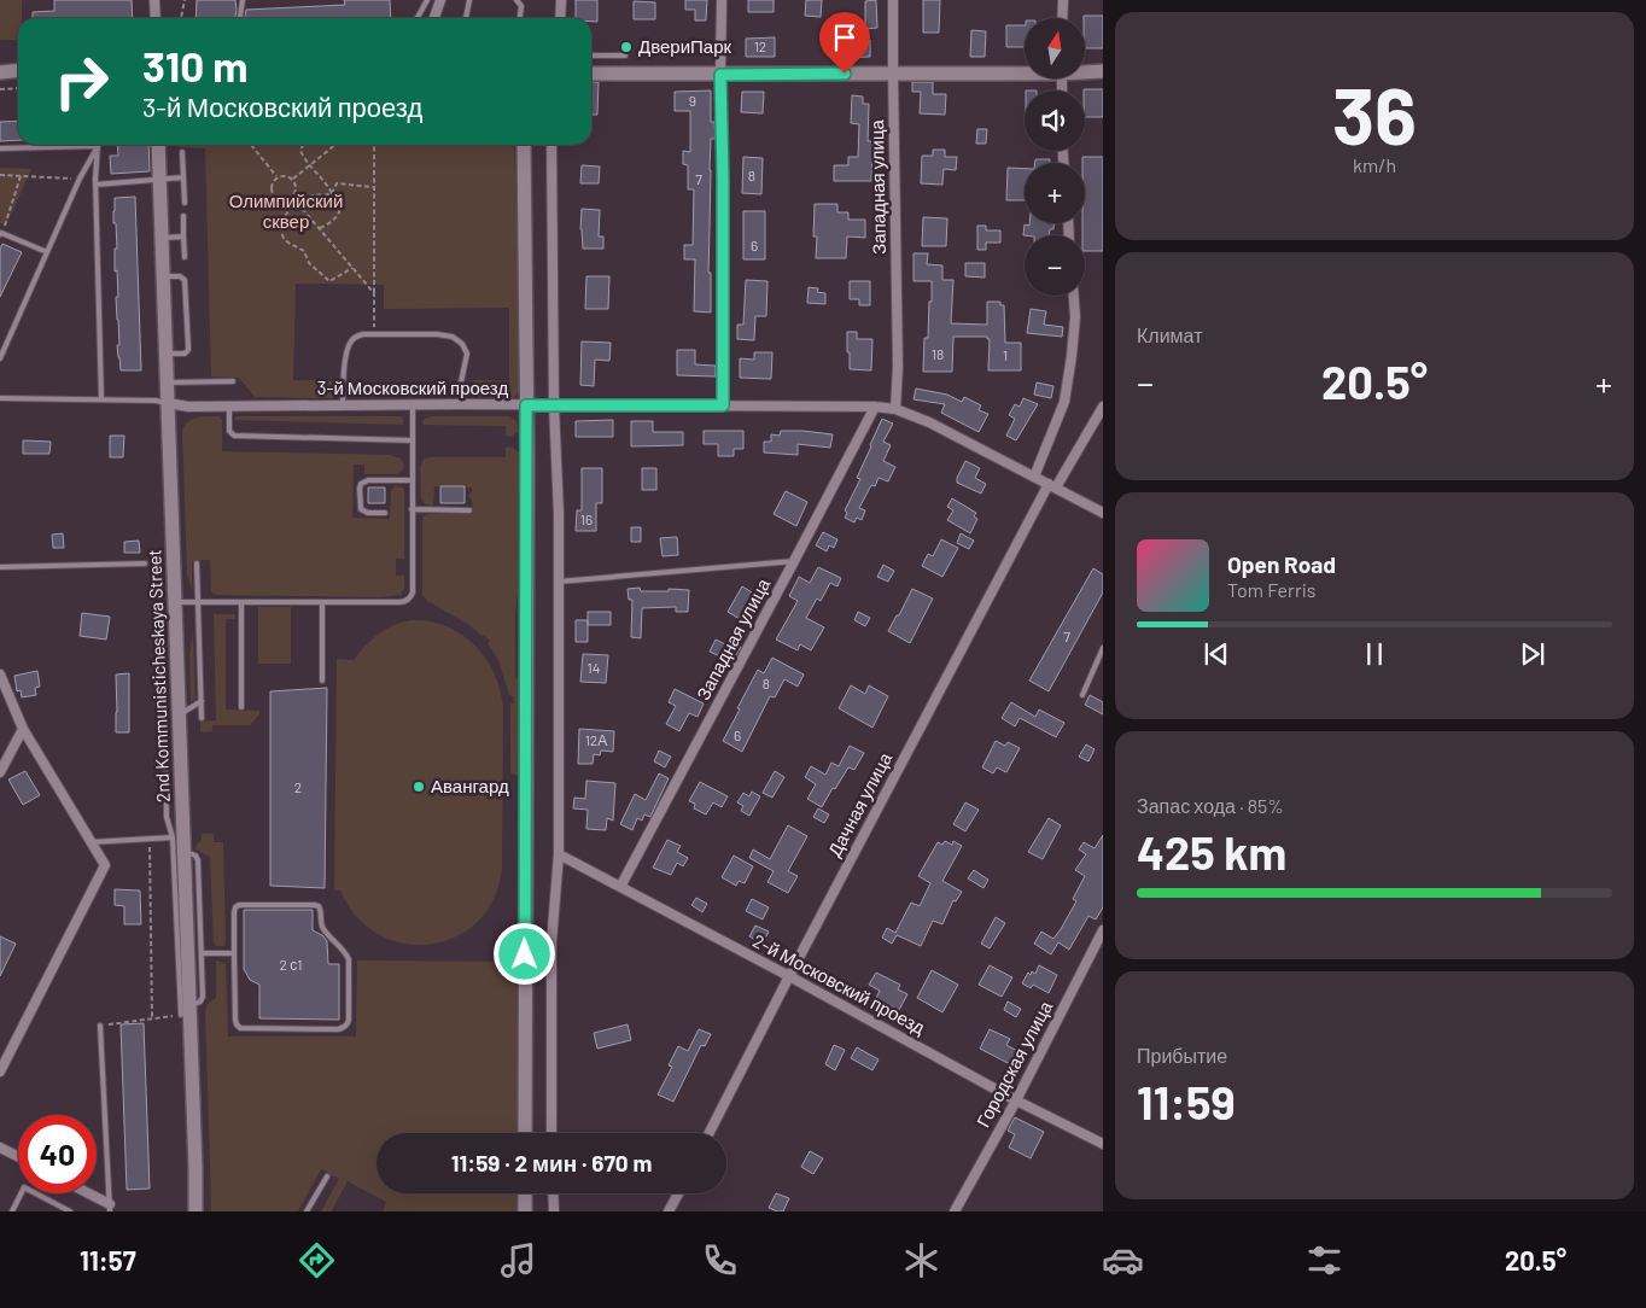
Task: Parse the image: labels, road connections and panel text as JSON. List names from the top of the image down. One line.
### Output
{"streets":{"street":["Западная улица","3-й Московский проезд","2nd Kommunisticheskaya Street","Дачная улица","2-й Московский проезд","Городская улица"]},"crossings":[["Западная улица","3-й Московский проезд"],["Западная улица","2-й Московский проезд"],["3-й Московский проезд","2nd Kommunisticheskaya Street"],["3-й Московский проезд","Дачная улица"],["Дачная улица","2-й Московский проезд"],["2-й Московский проезд","Городская улица"]],"parks":["Олимпийский сквер"],"places":["ДвериПарк","Авангард"],"house_numbers":["12","9","8","7","6","18","1","16","7","14","8","6","12А","2","2 с1"],"north":"top","page":{"tile":[["36","km/h"],"Климат",["Запас хода · 85%","425 km"],["Прибытие","11:59"]],"map_buttons":["+","−"],"turn":["310 m","3-й Московский проезд"],"heat":["−","20.5°","+"],"song":["Open Road","Tom Ferris"],"limit":"40","trip":"11:59 · 2 мин · 670 m","tabs":["11:57","20.5°"]}}
